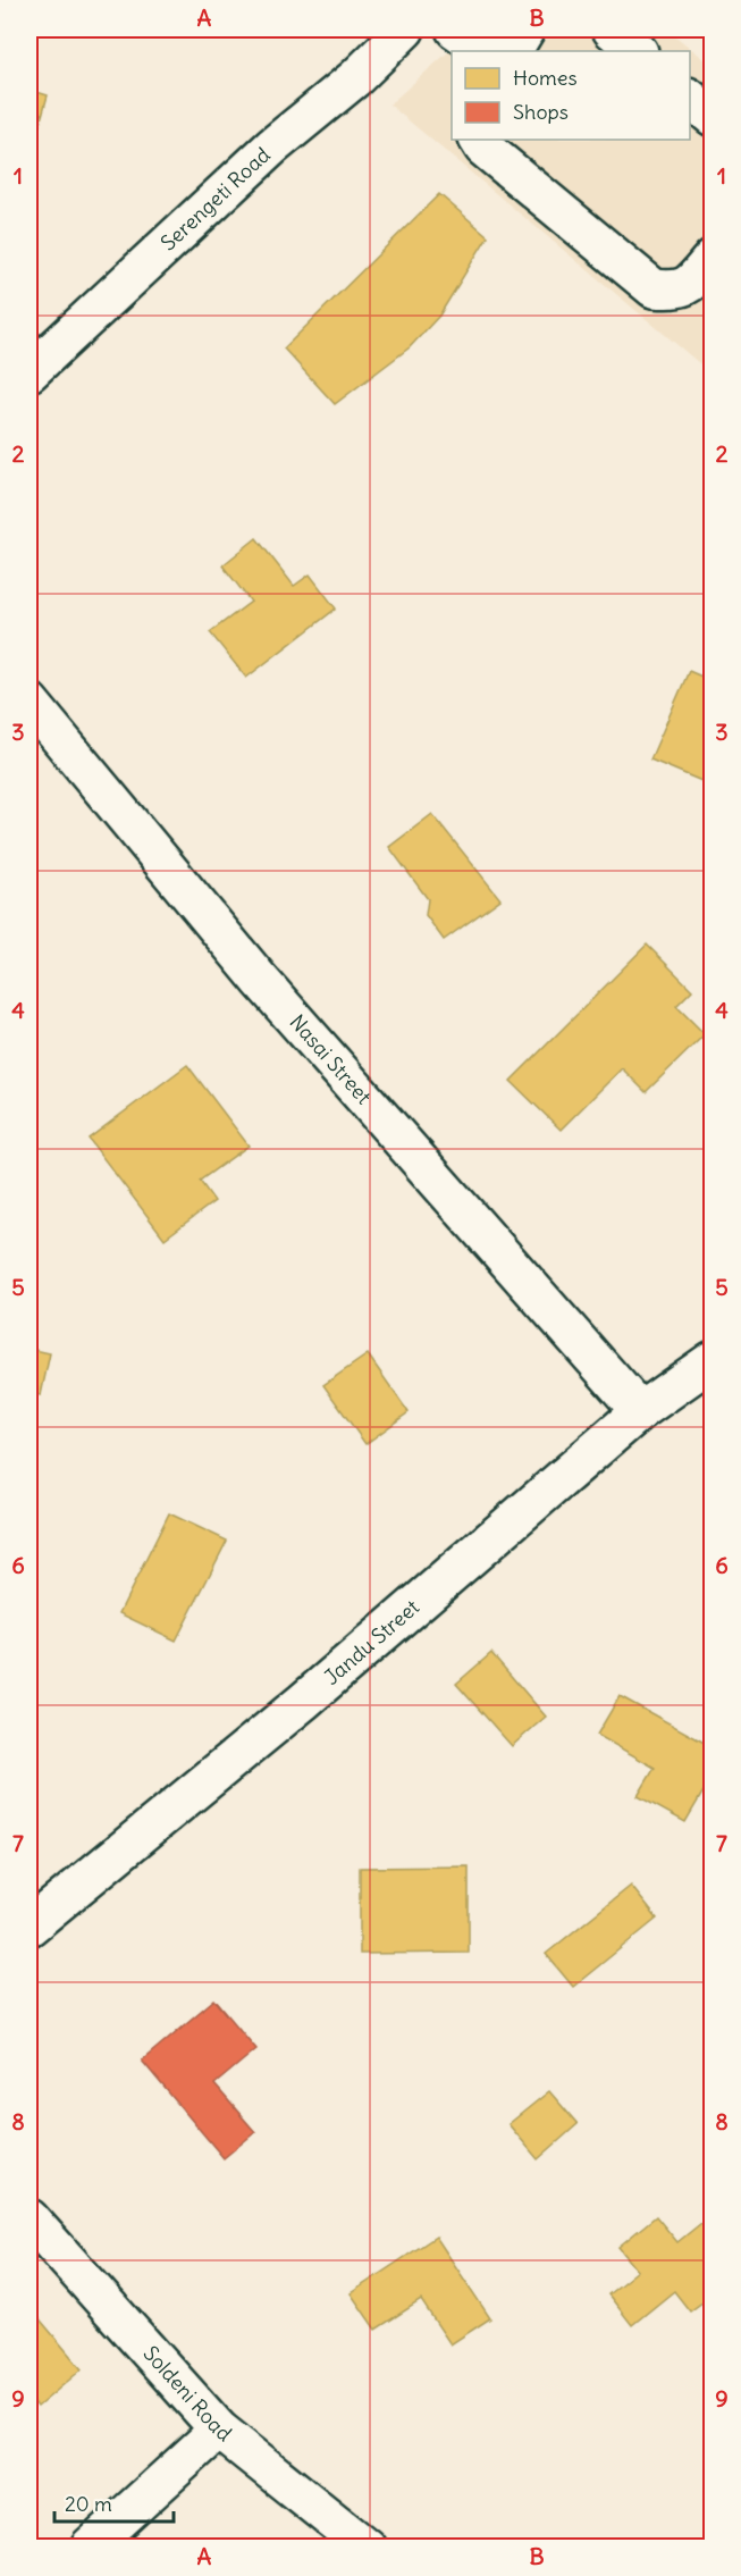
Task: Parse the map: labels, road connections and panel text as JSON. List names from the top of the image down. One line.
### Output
{"streets":{"street":["Serengeti Road","Nasai Street","Jandu Street","Soldeni Road"]},"crossings":[["Nasai Street","Jandu Street"]],"legend":["Homes","Shops"],"scale_bar":"20 m","grid":{"columns":["A","B"],"rows":["1","2","3","4","5","6","7","8","9"]}}
